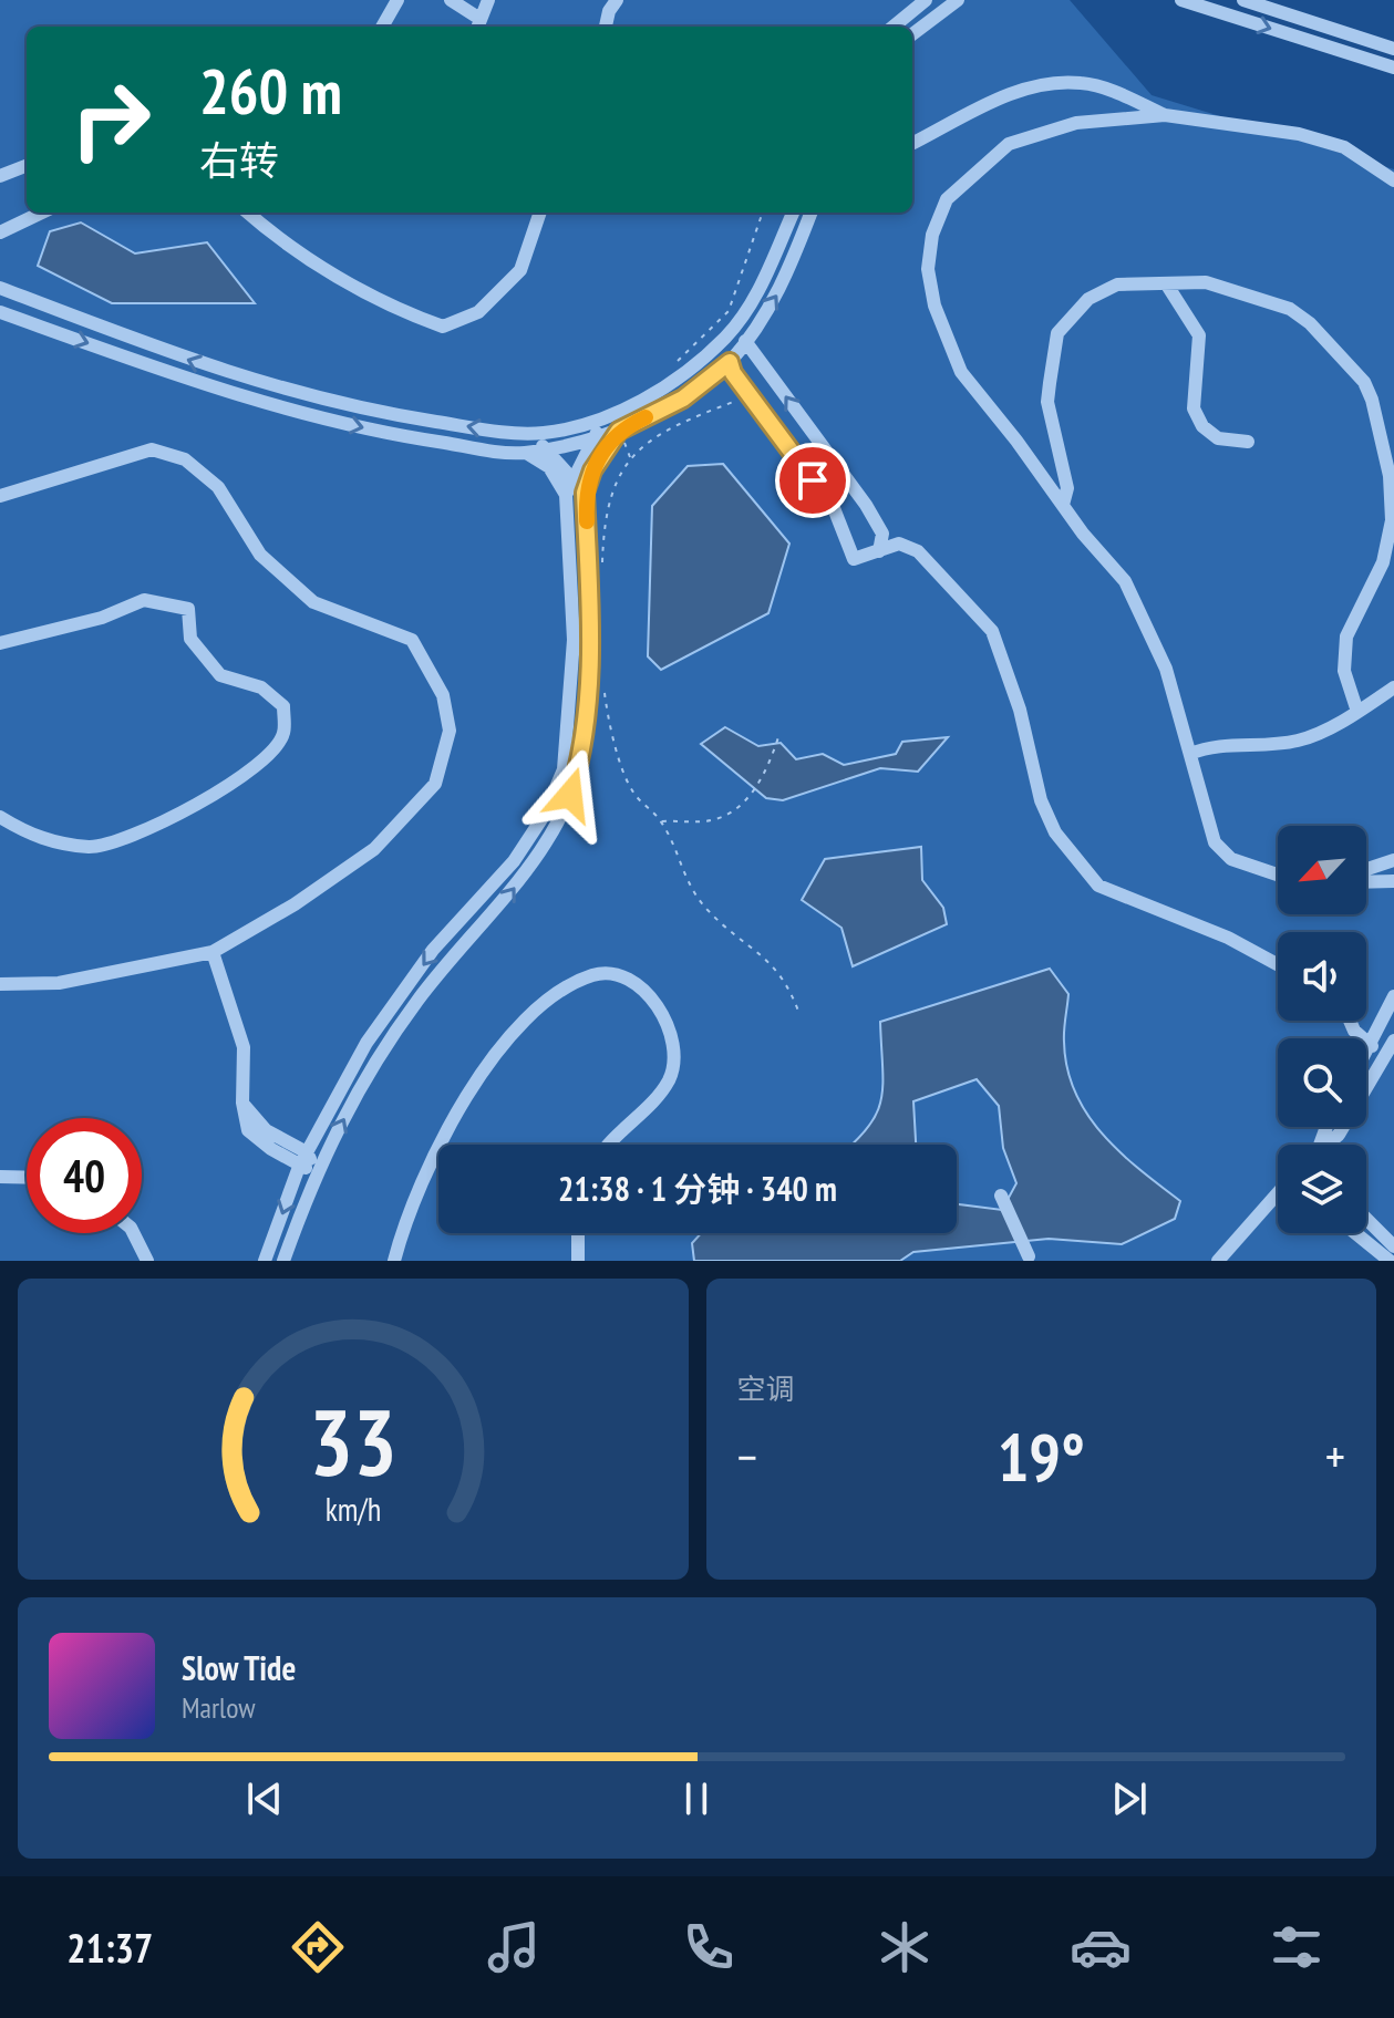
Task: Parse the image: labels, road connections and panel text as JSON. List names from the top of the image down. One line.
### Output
{"north":"bottom left","page":{"turn":["260 m","右转"],"limit":"40","trip":"21:38 · 1 分钟 · 340 m","tile":"空调","heat":["−","19°","+"],"song":["Slow Tide","Marlow"],"tabs":"21:37","gauge":["33","km/h"]}}
